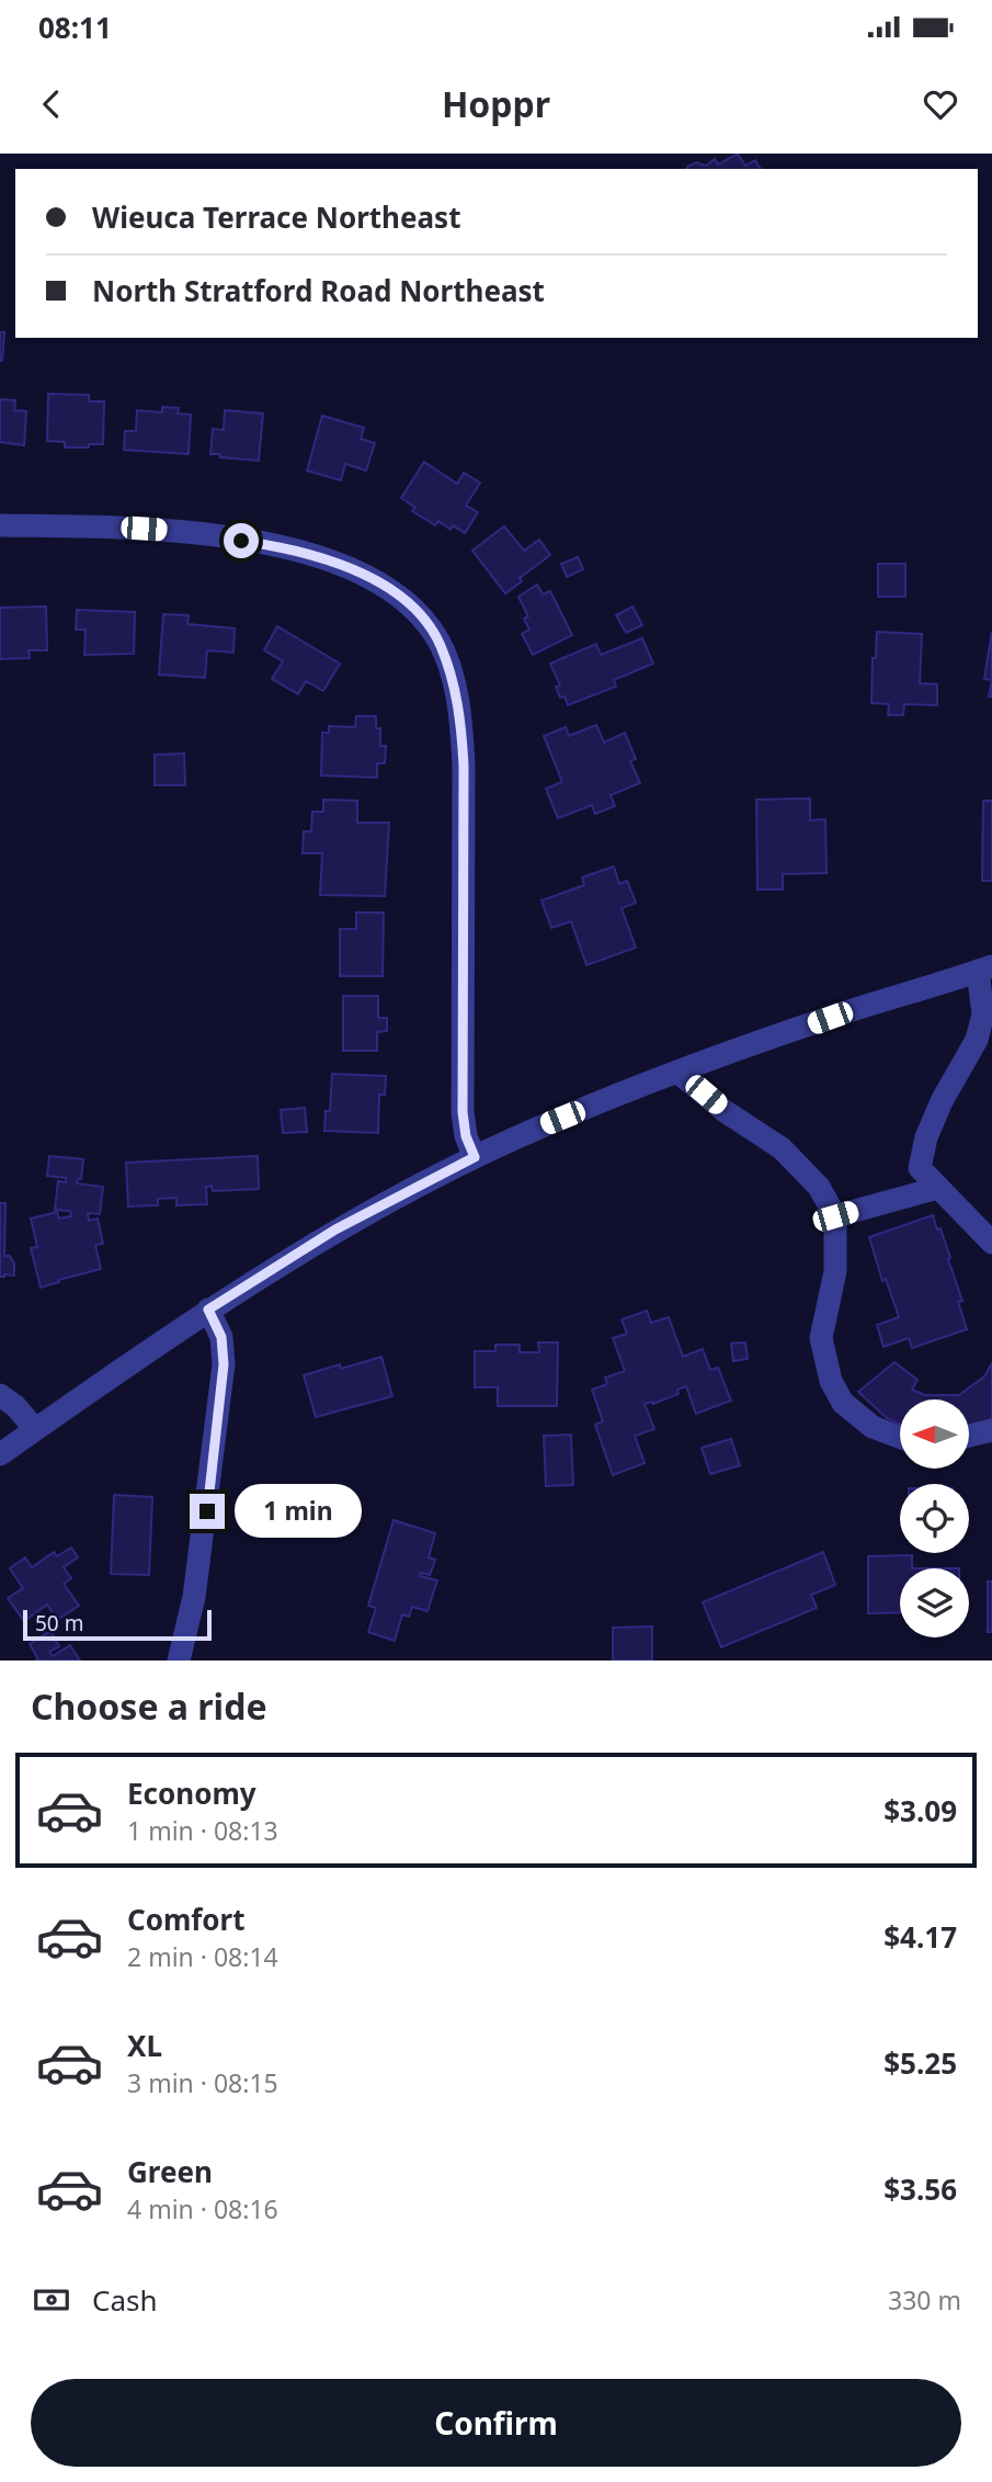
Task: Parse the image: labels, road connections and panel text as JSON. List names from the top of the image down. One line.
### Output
{"scale_bar":"50 m","north":"left","page":{"status":"08:11","header":"Hoppr","banner":["Wieuca Terrace Northeast","North Stratford Road Northeast"],"bubble":"1 min","scale":"50 m","heading":"Choose a ride","list":[{"name":"Economy","note":"1 min · 08:13","value":"$3.09"},{"name":"Comfort","note":"2 min · 08:14","value":"$4.17"},{"name":"XL","note":"3 min · 08:15","value":"$5.25"},{"name":"Green","note":"4 min · 08:16","value":"$3.56"}],"pay":["Cash","330 m"],"buttons":"Confirm"}}
